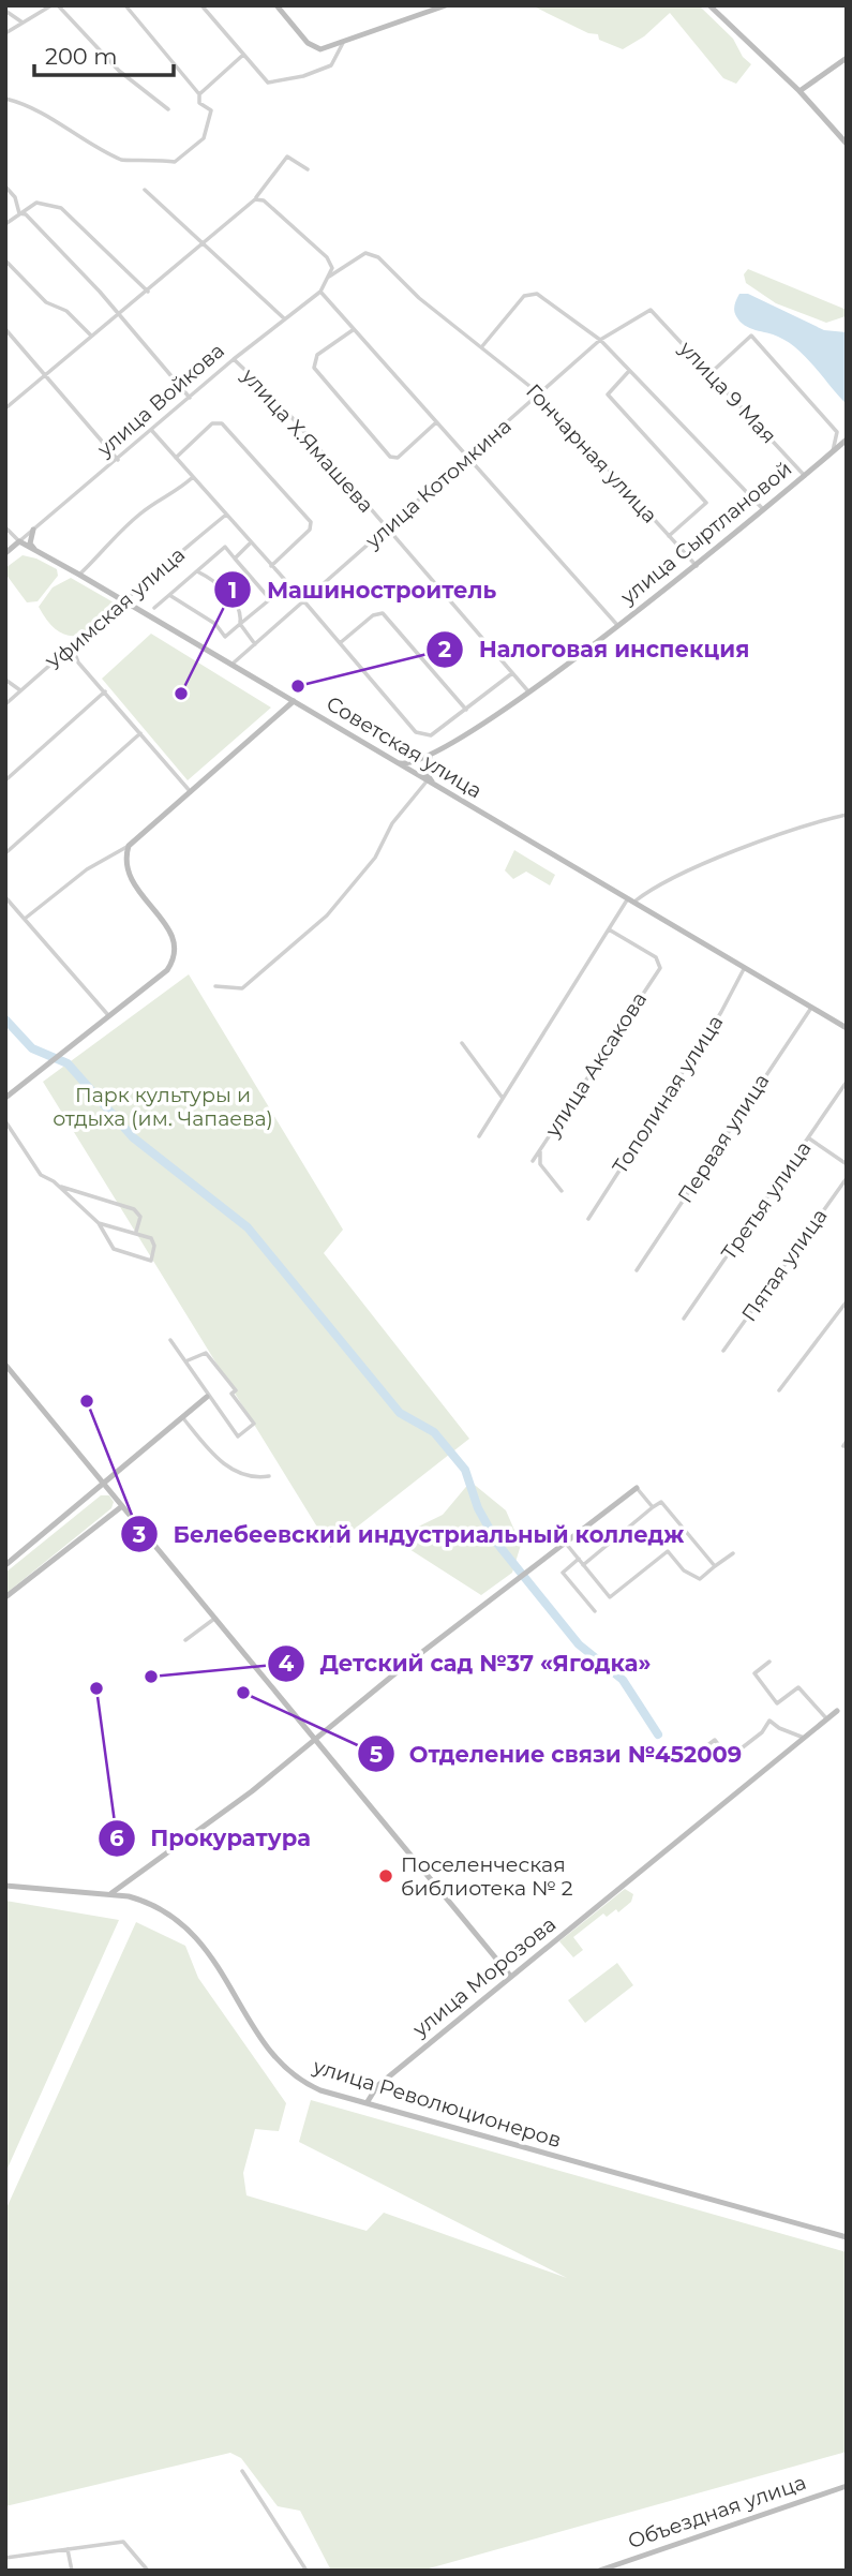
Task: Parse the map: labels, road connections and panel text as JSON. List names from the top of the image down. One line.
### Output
{"streets":{"street":["улица 9 Мая","улица Войкова","улица Х.Ямашева","Гончарная улица","улица Котомкина","улица Сыртлановой","Уфимская улица","Советская улица","улица Аксакова","Тополиная улица","Первая улица","Третья улица","Пятая улица","улица Морозова","улица Революционеров","Объездная улица"]},"crossings":[["улица 9 Мая","улица Котомкина"],["улица 9 Мая","улица Сыртлановой"],["улица Войкова","улица Х.Ямашева"],["улица Войкова","Советская улица"],["улица Х.Ямашева","улица Котомкина"],["улица Х.Ямашева","улица Сыртлановой"],["Гончарная улица","улица Котомкина"],["Гончарная улица","улица Сыртлановой"],["улица Котомкина","Советская улица"],["улица Сыртлановой","Советская улица"],["Уфимская улица","Советская улица"],["Советская улица","Тополиная улица"],["Советская улица","Первая улица"],["улица Морозова","улица Революционеров"]],"parks":["Парк культуры и отдыха (им. Чапаева)"],"places":["Налоговая инспекция","Машиностроитель","Белебеевский индустриальный колледж","Детский сад №37 «Ягодка»","Прокуратура","Отделение связи №452009","Поселенческая библиотека № 2"],"scale_bar":"200 m"}
